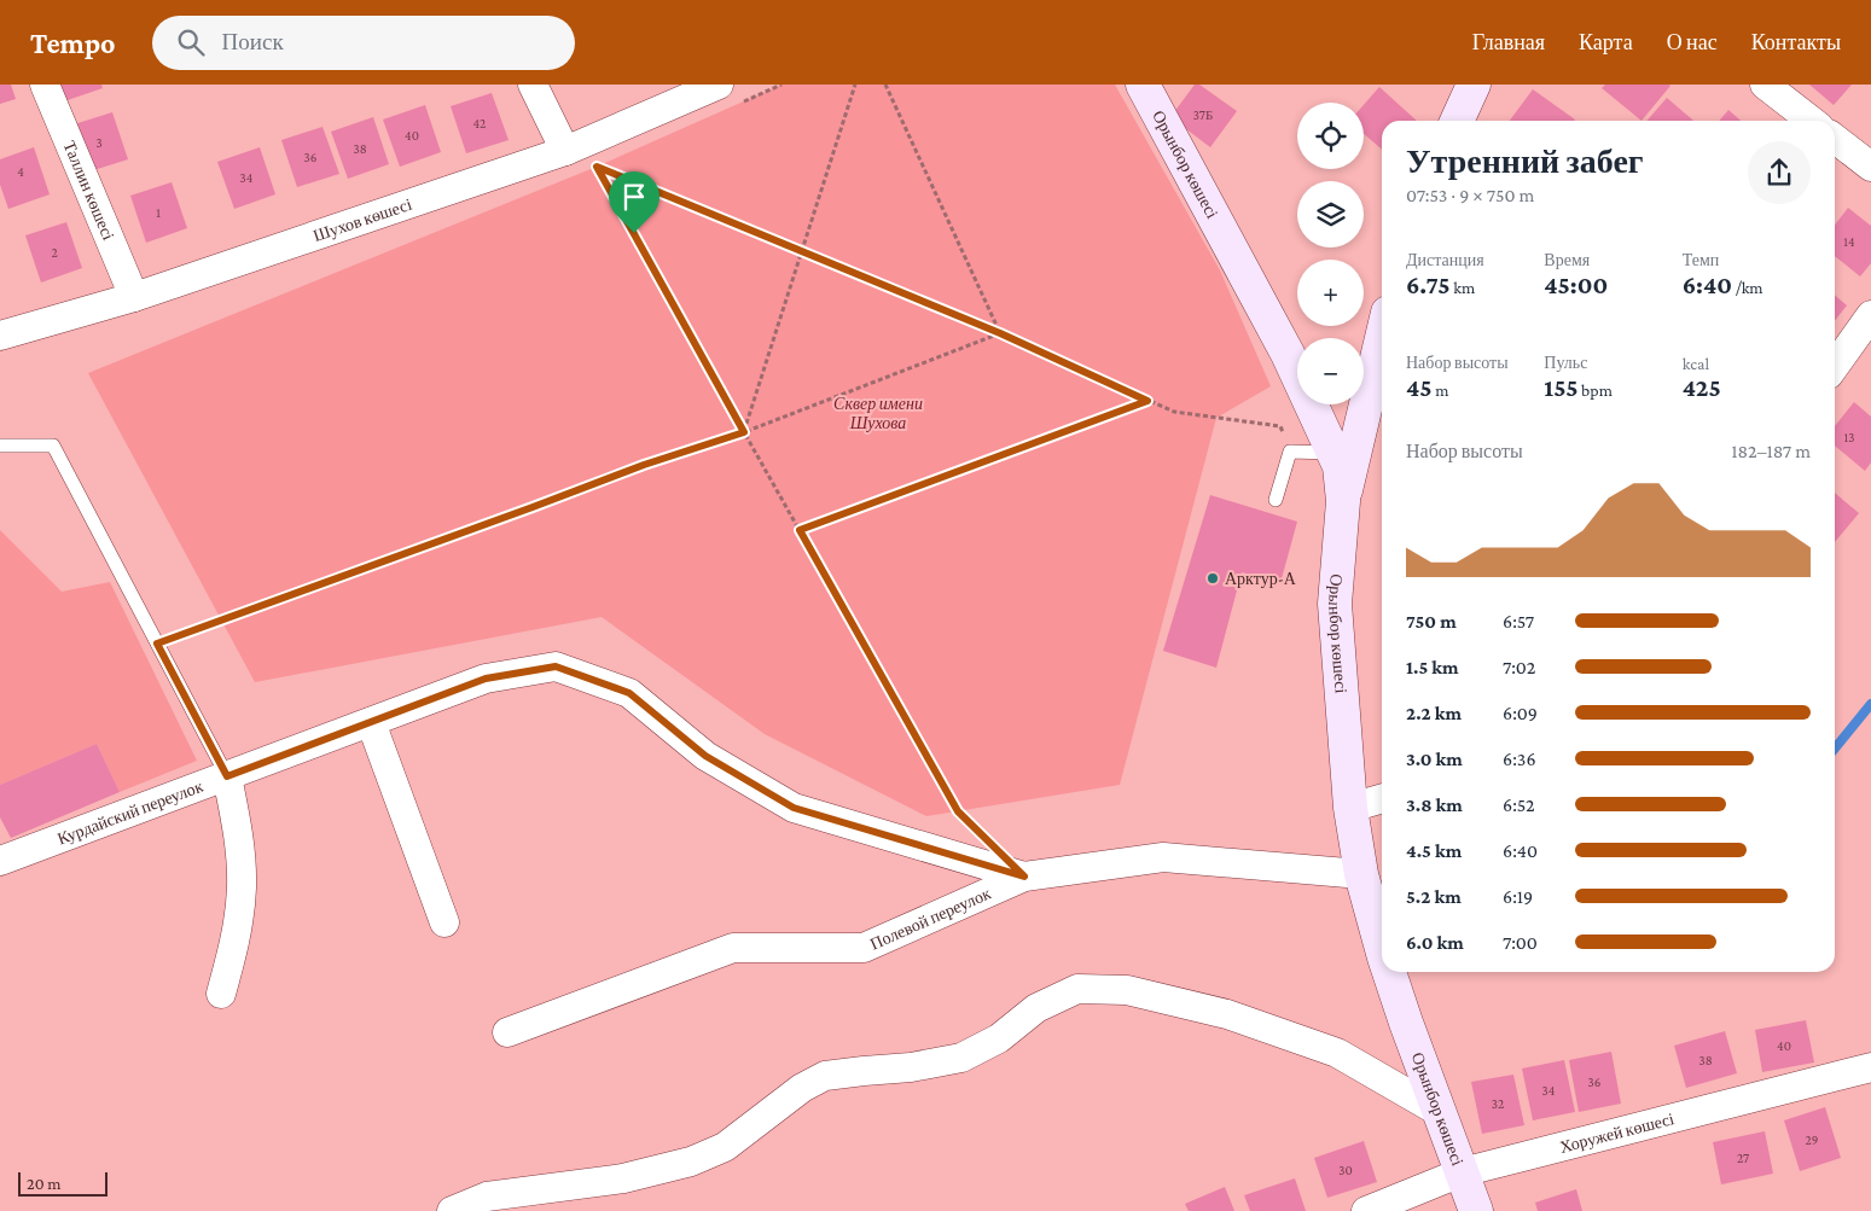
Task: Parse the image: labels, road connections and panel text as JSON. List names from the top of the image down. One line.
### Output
{"streets":{"main road":["Орынбор көшесі"],"street":["Таллин көшесі","Шухов көшесі","Курдайский переулок","Полевой переулок","Хоружей көшесі"]},"crossings":[["Орынбор көшесі","Полевой переулок"],["Орынбор көшесі","Хоружей көшесі"],["Таллин көшесі","Шухов көшесі"],["Курдайский переулок","Полевой переулок"]],"parks":["Сквер имени Шухова"],"places":["Арктур-А"],"house_numbers":["37Б","42","40","3","38","36","4","34","1","14","2","13","40","38","36","34","32","29","27","30"],"scale_bar":"20 m","page":{"header":"Tempo","search":"Поиск","nav":["Главная","Карта","О нас","Контакты"],"map_buttons":["+","−"],"heading":["Утренний забег","07:53 · 9 × 750 m"],"stats":[["Дистанция","6.75 km"],["Время","45:00"],["Темп","6:40 /km"],["Набор высоты","45 m"],["Пульс","155 bpm"],["kcal","425"]],"chart":["Набор высоты","182–187 m"],"list":[{"name":"750 m","note":"6:57"},{"name":"1.5 km","note":"7:02"},{"name":"2.2 km","note":"6:09"},{"name":"3.0 km","note":"6:36"},{"name":"3.8 km","note":"6:52"},{"name":"4.5 km","note":"6:40"},{"name":"5.2 km","note":"6:19"},{"name":"6.0 km","note":"7:00"}],"scale":"20 m"}}
